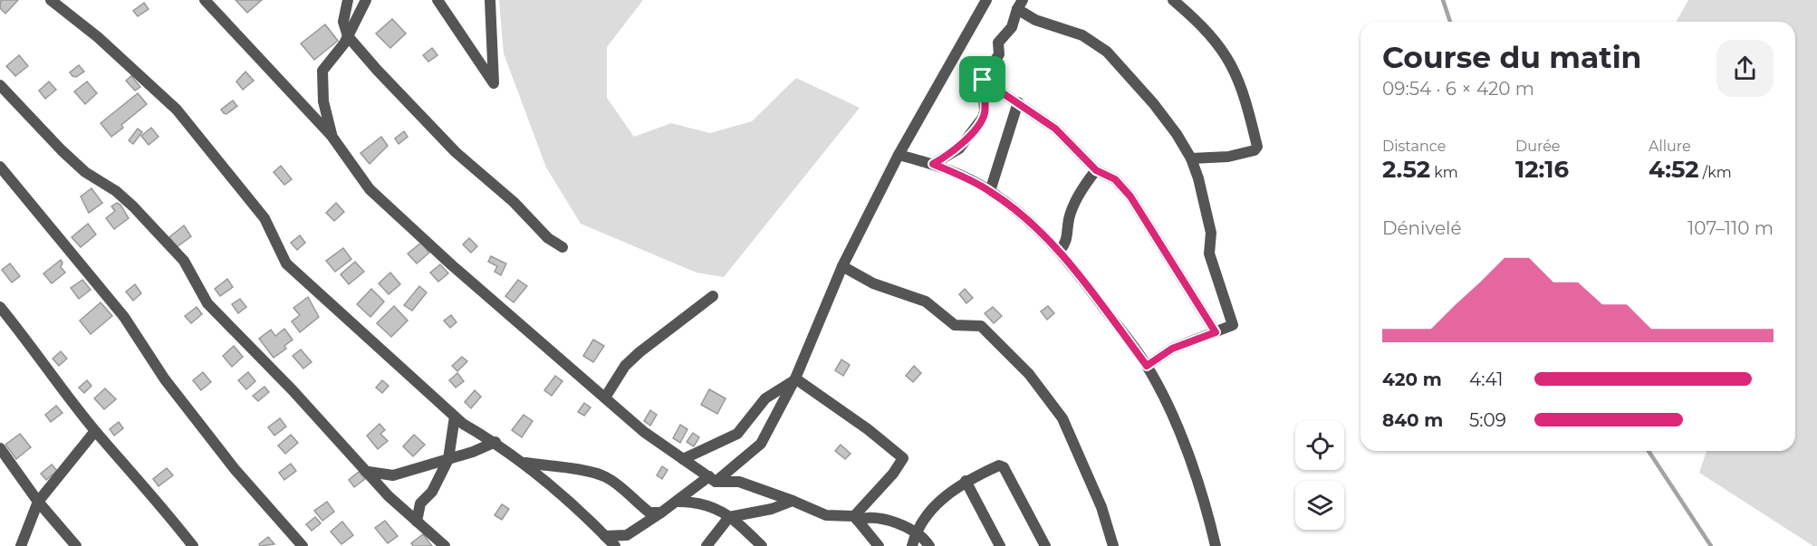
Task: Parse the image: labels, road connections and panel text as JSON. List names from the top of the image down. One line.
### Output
{"page":{"heading":["Course du matin","09:54 · 6 × 420 m"],"stats":[["Distance","2.52 km"],["Durée","12:16"],["Allure","4:52 /km"]],"chart":["Dénivelé","107–110 m"],"list":[{"name":"420 m","note":"4:41"},{"name":"840 m","note":"5:09"}]}}
